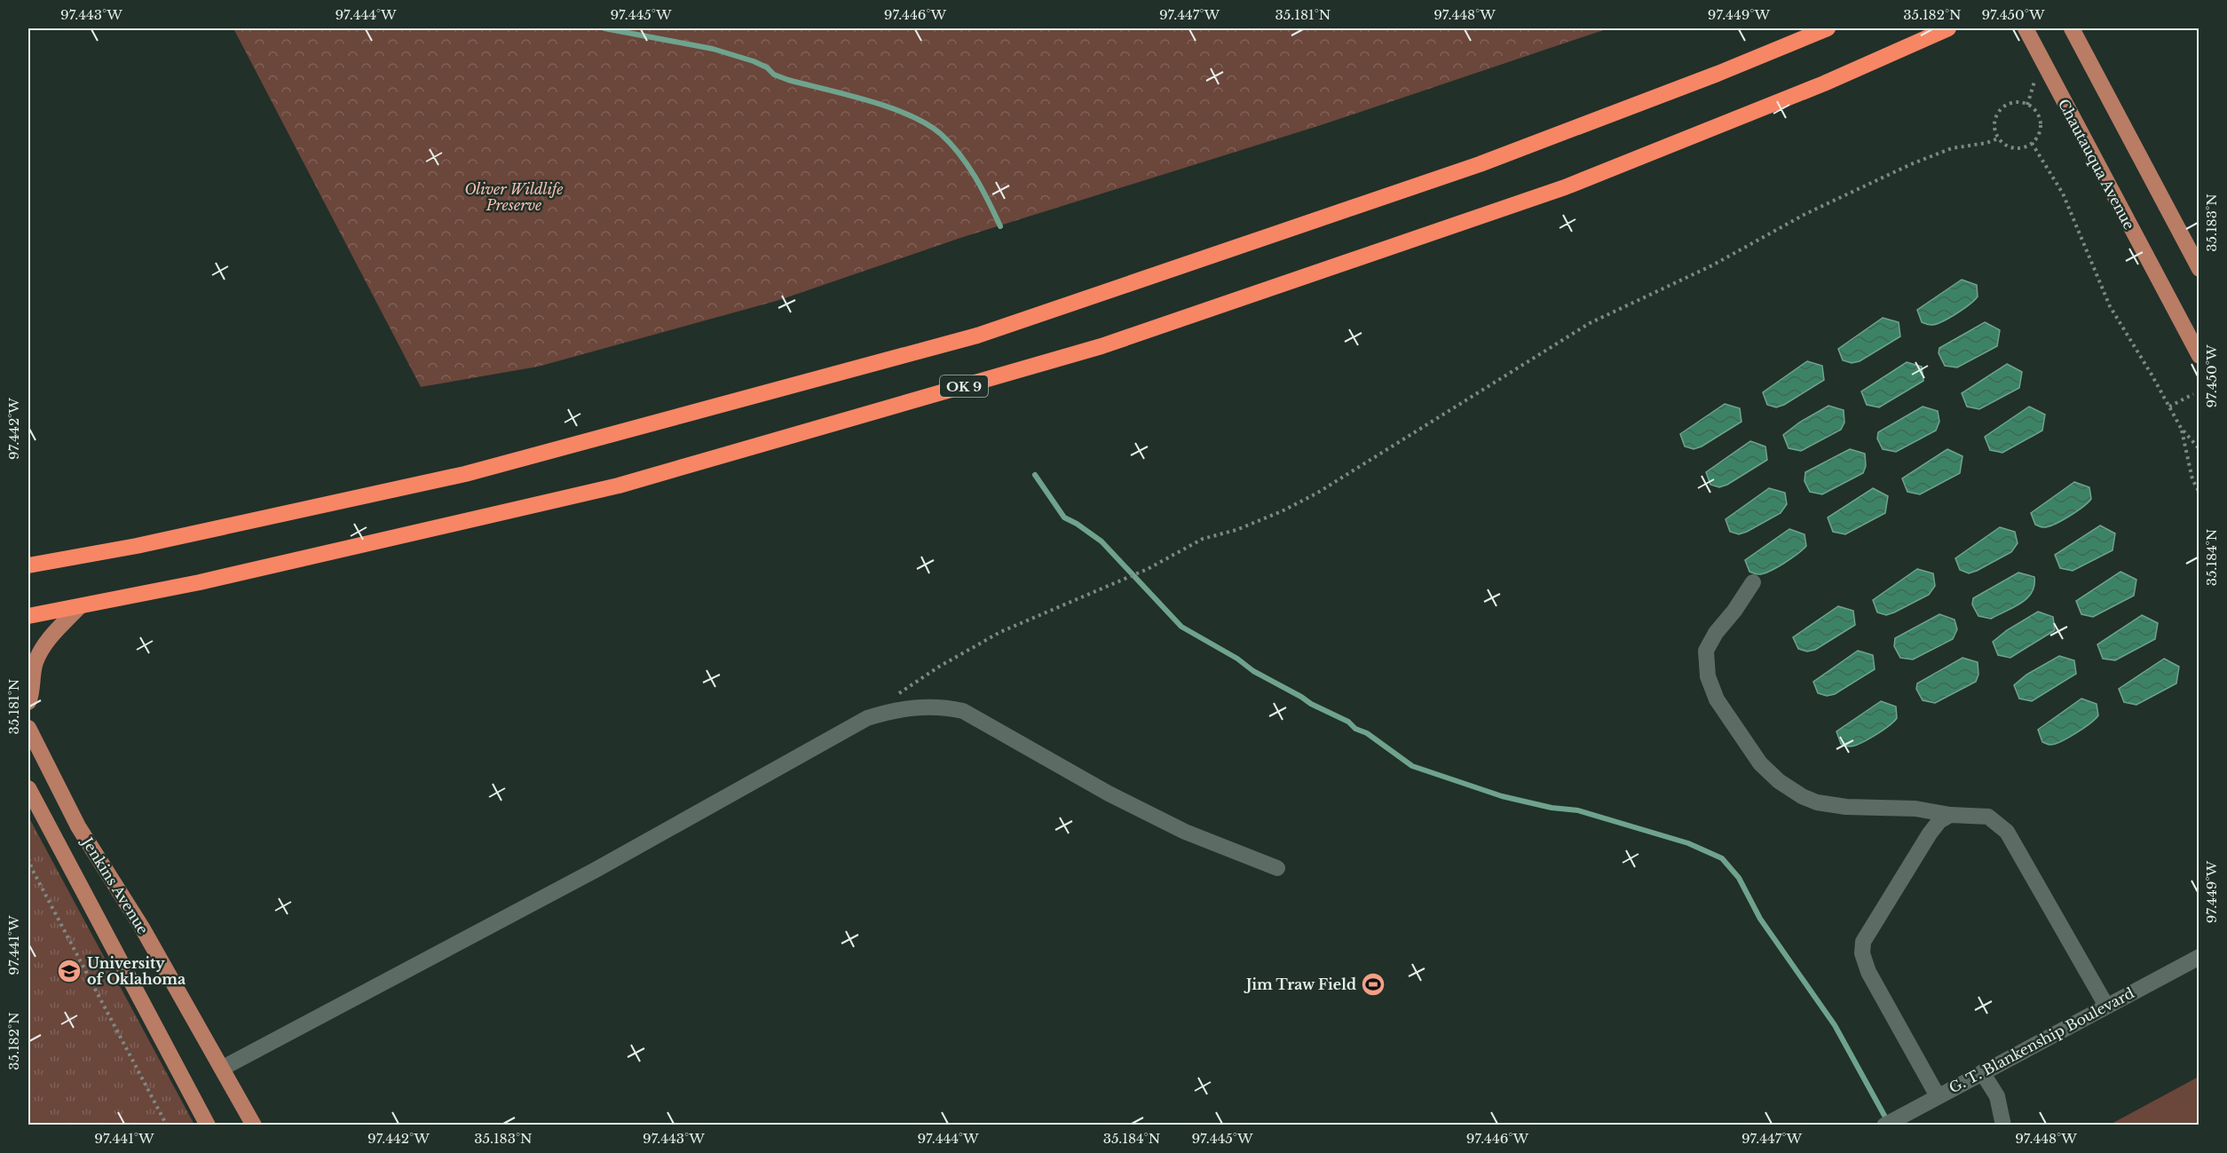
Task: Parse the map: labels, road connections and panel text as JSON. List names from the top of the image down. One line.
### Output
{"streets":{"highway":["OK 9"],"main road":["Chautauqua Avenue","Jenkins Avenue"],"street":["G. T. Blankenship Boulevard"]},"parks":["Oliver Wildlife Preserve"],"places":{"school or university":["University of Oklahoma"],"sports":["Jim Traw Field"]},"coordinates":["97.443°W","97.444°W","97.445°W","97.446°W","97.447°W","35.181°N","97.448°W","97.449°W","35.182°N","97.450°W","35.183°N","97.442°W","35.184°N","97.441°W"]}
